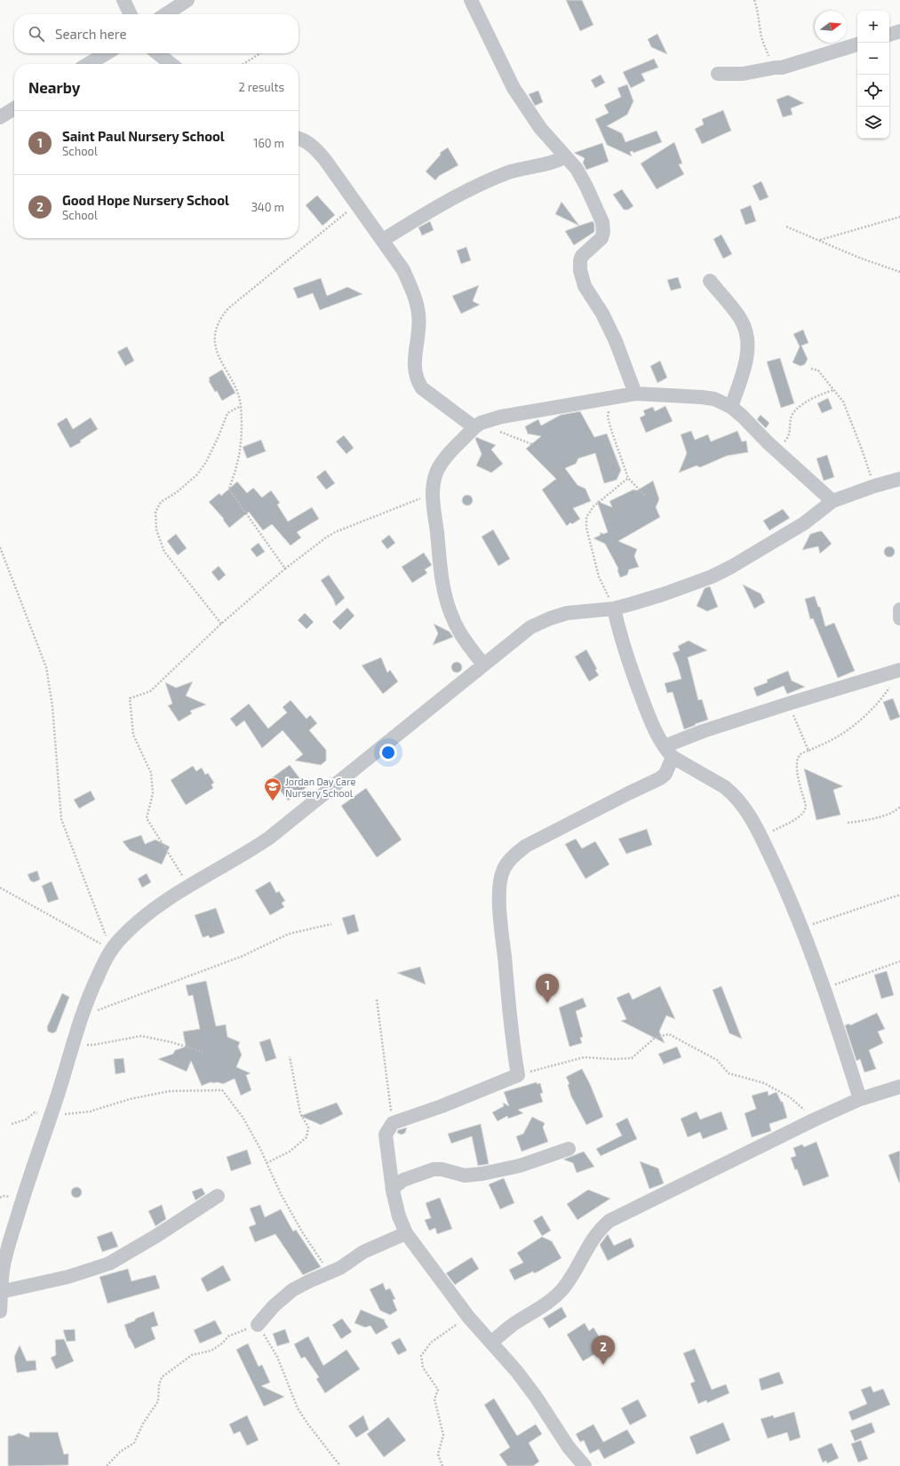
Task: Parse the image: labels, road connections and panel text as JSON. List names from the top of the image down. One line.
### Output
{"places":{"school or university":["Jordan Day Care Nursery School"]},"north":"right","page":{"map_buttons":["+","−"],"search":"Search here","heading":["Nearby","2 results"],"list":[{"mark":"1","name":"Saint Paul Nursery School","note":"School","value":"160 m"},{"mark":"2","name":"Good Hope Nursery School","note":"School","value":"340 m"}],"pins":["1","2"]}}
